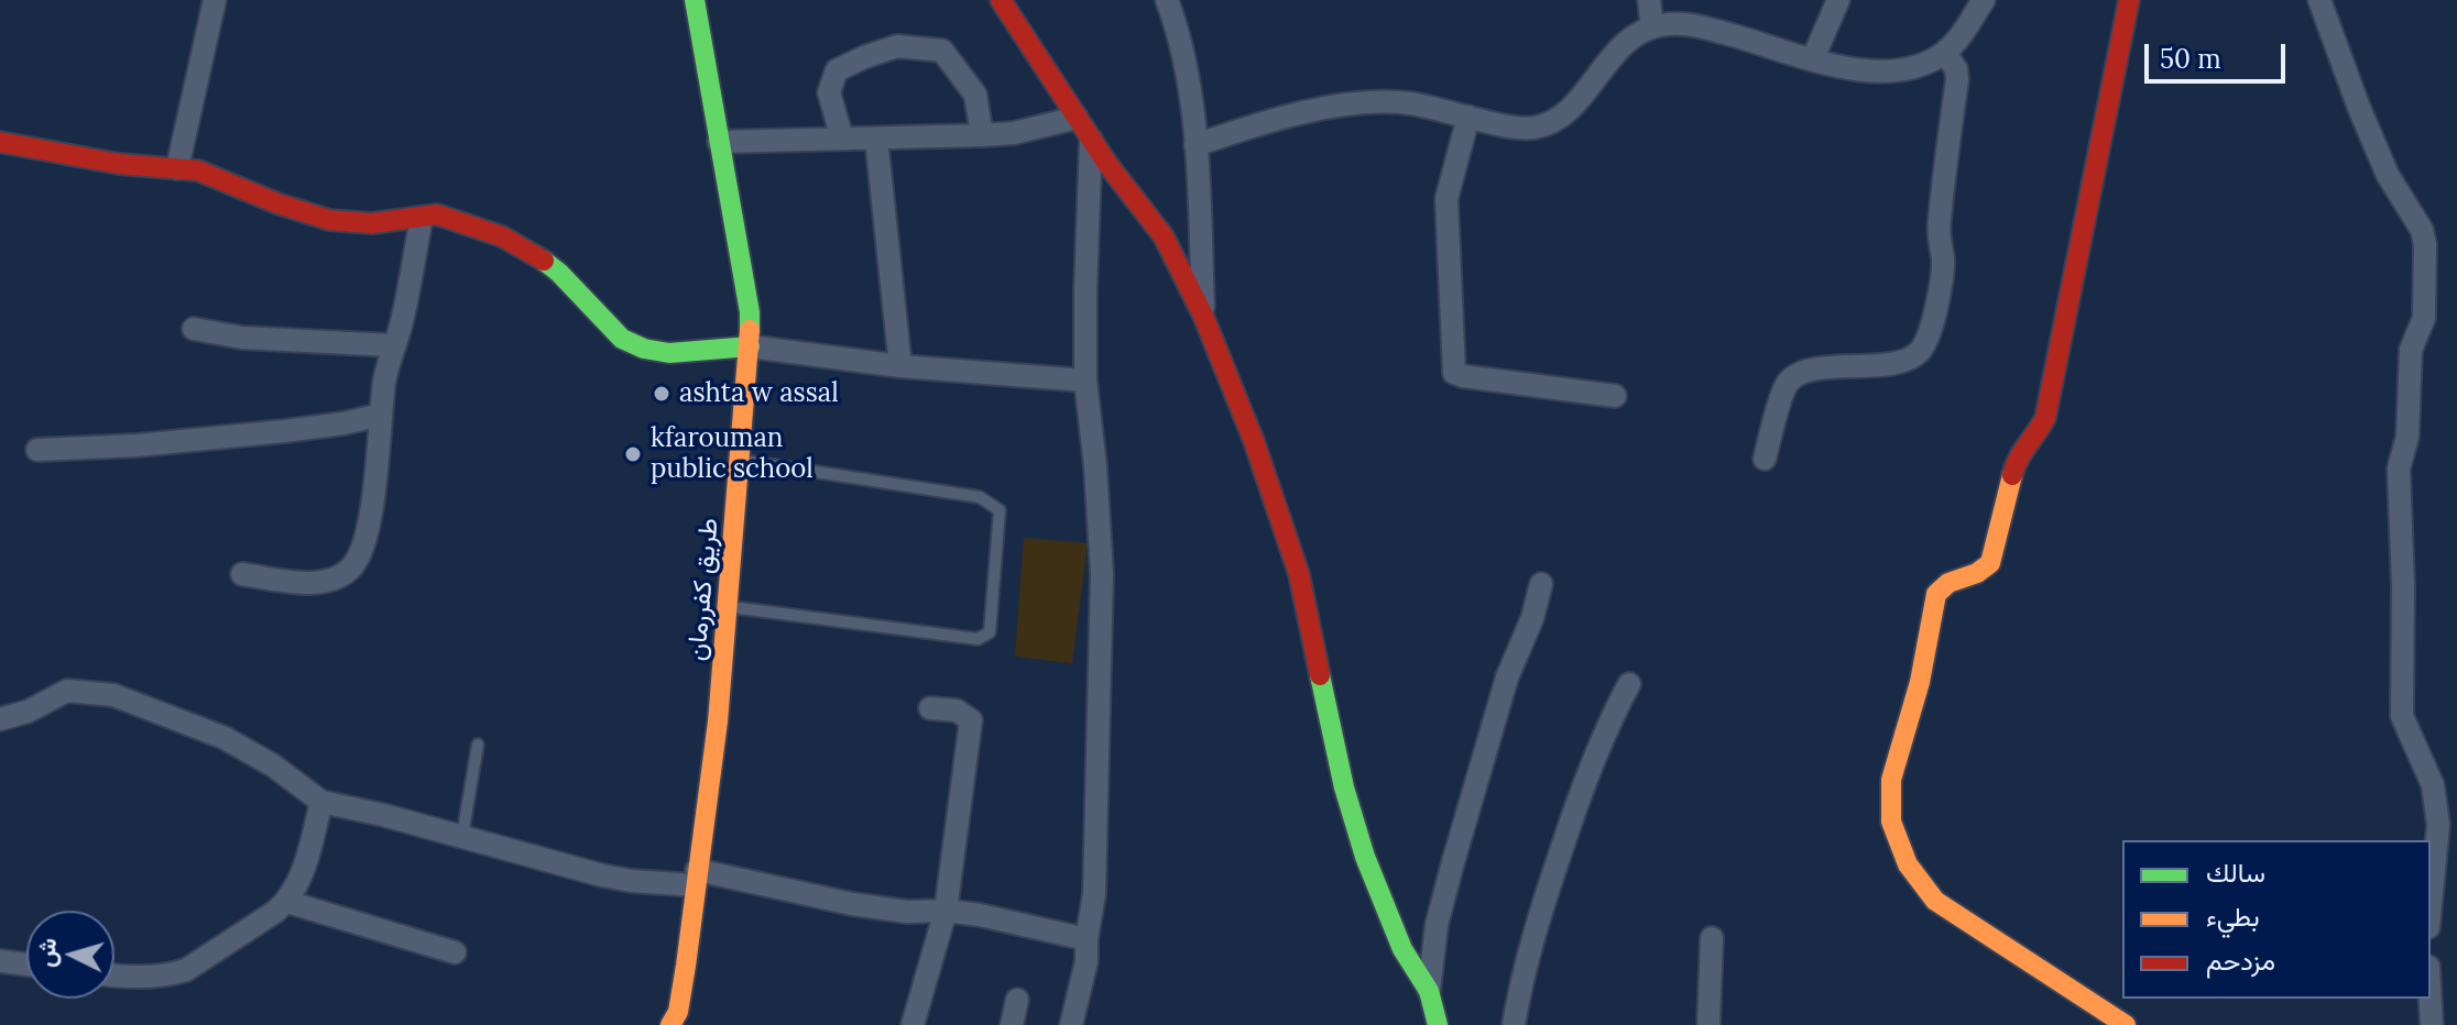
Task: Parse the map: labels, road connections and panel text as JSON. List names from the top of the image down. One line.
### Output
{"streets":{"street":["طريق كفررمان"]},"places":["ashta w assal","kfarouman public school"],"legend":["سالك","بطيء","مزدحم"],"scale_bar":"50 m","north":"left"}
